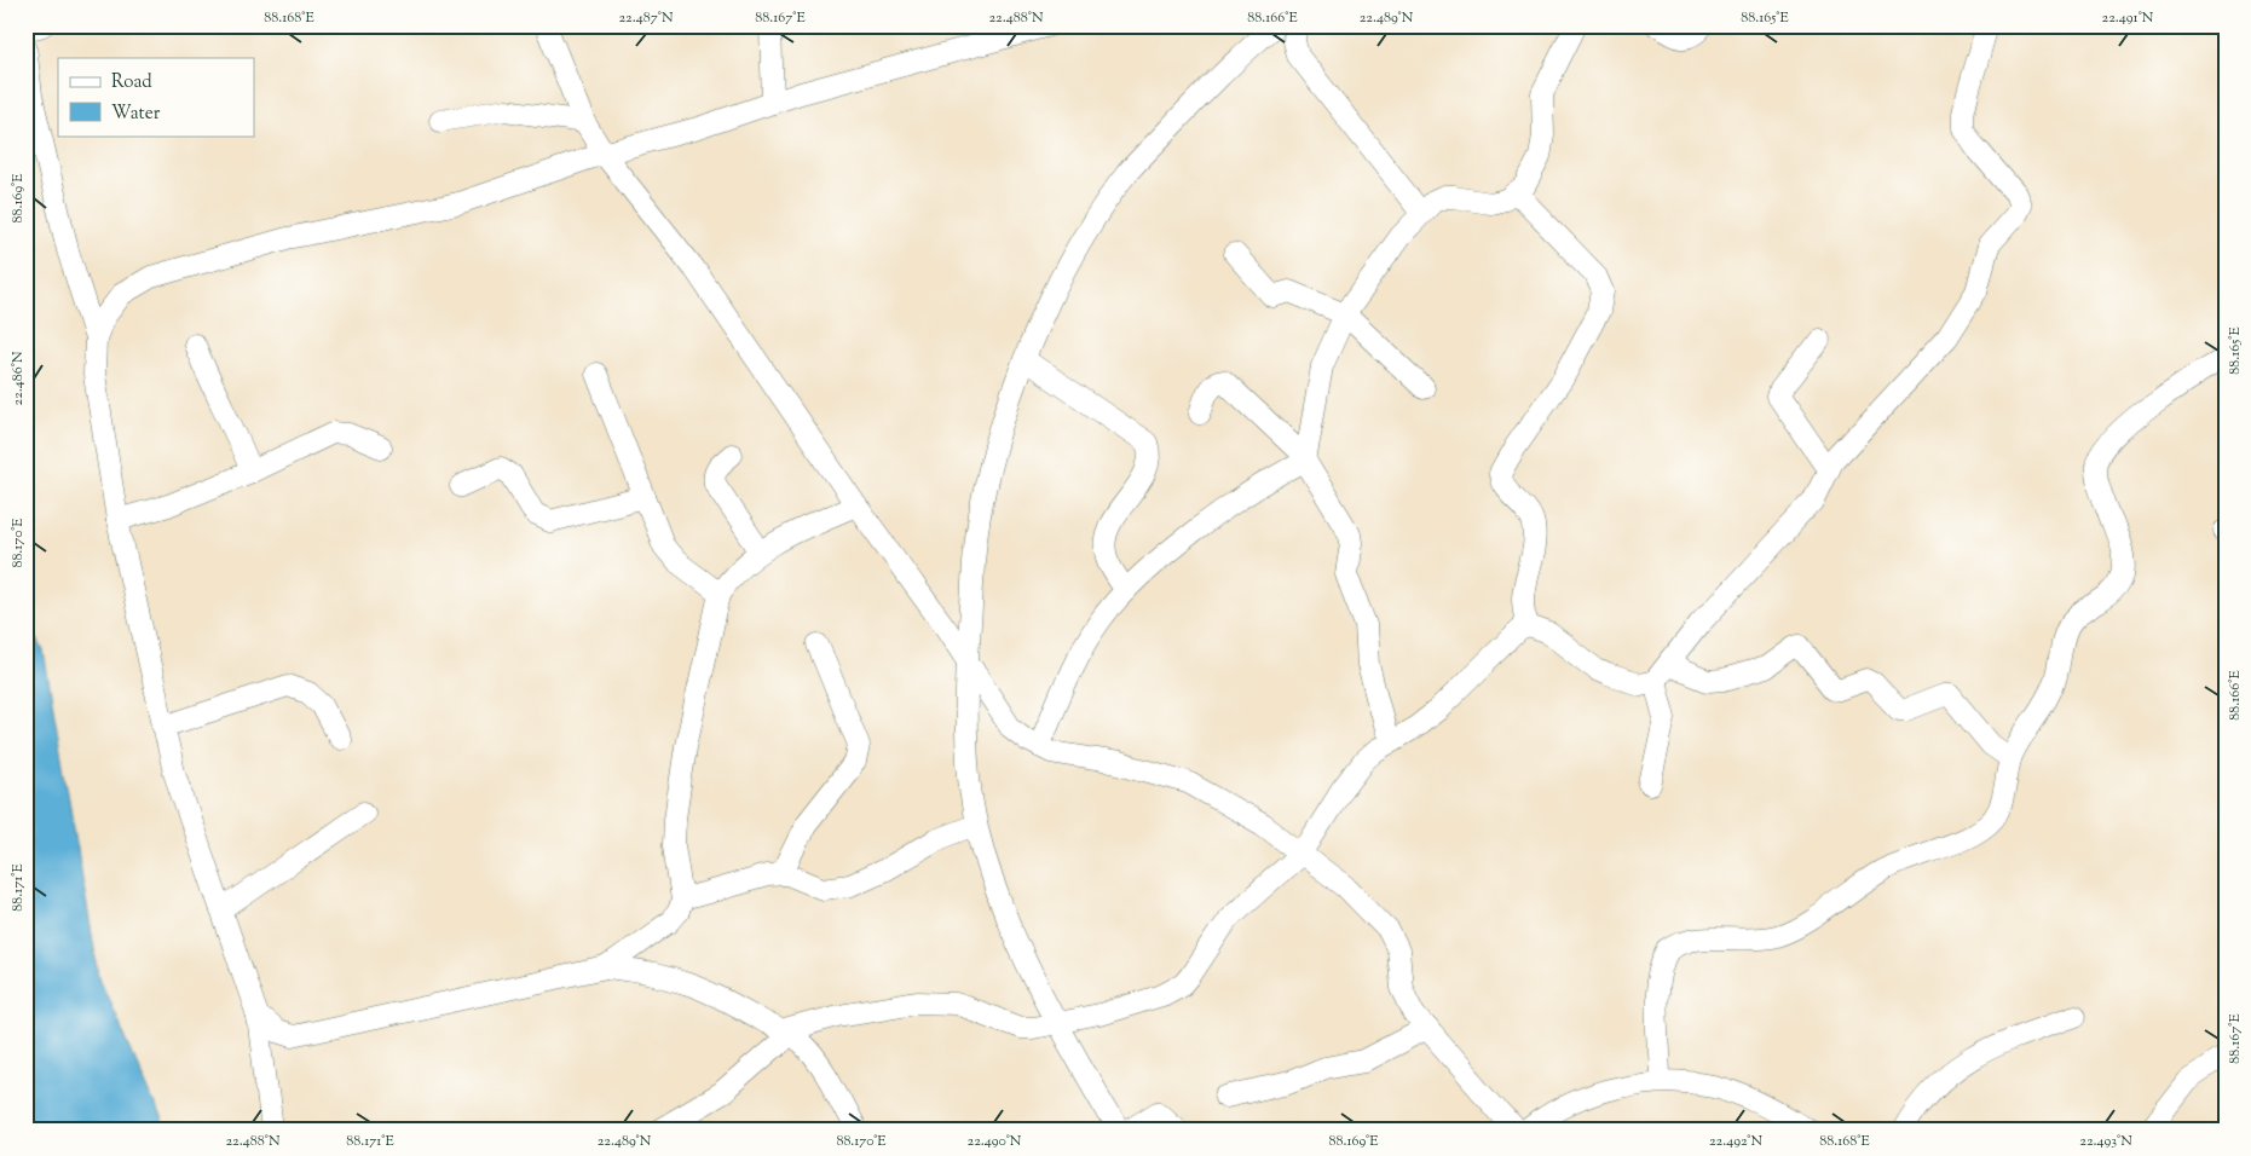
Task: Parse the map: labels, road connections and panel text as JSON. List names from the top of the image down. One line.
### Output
{"legend":["Road","Water"],"coordinates":["88.168°E","22.487°N","88.167°E","22.488°N","88.166°E","22.489°N","88.165°E","22.491°N","88.169°E","22.486°N","88.170°E","88.171°E","22.490°N","22.492°N","22.493°N"]}
